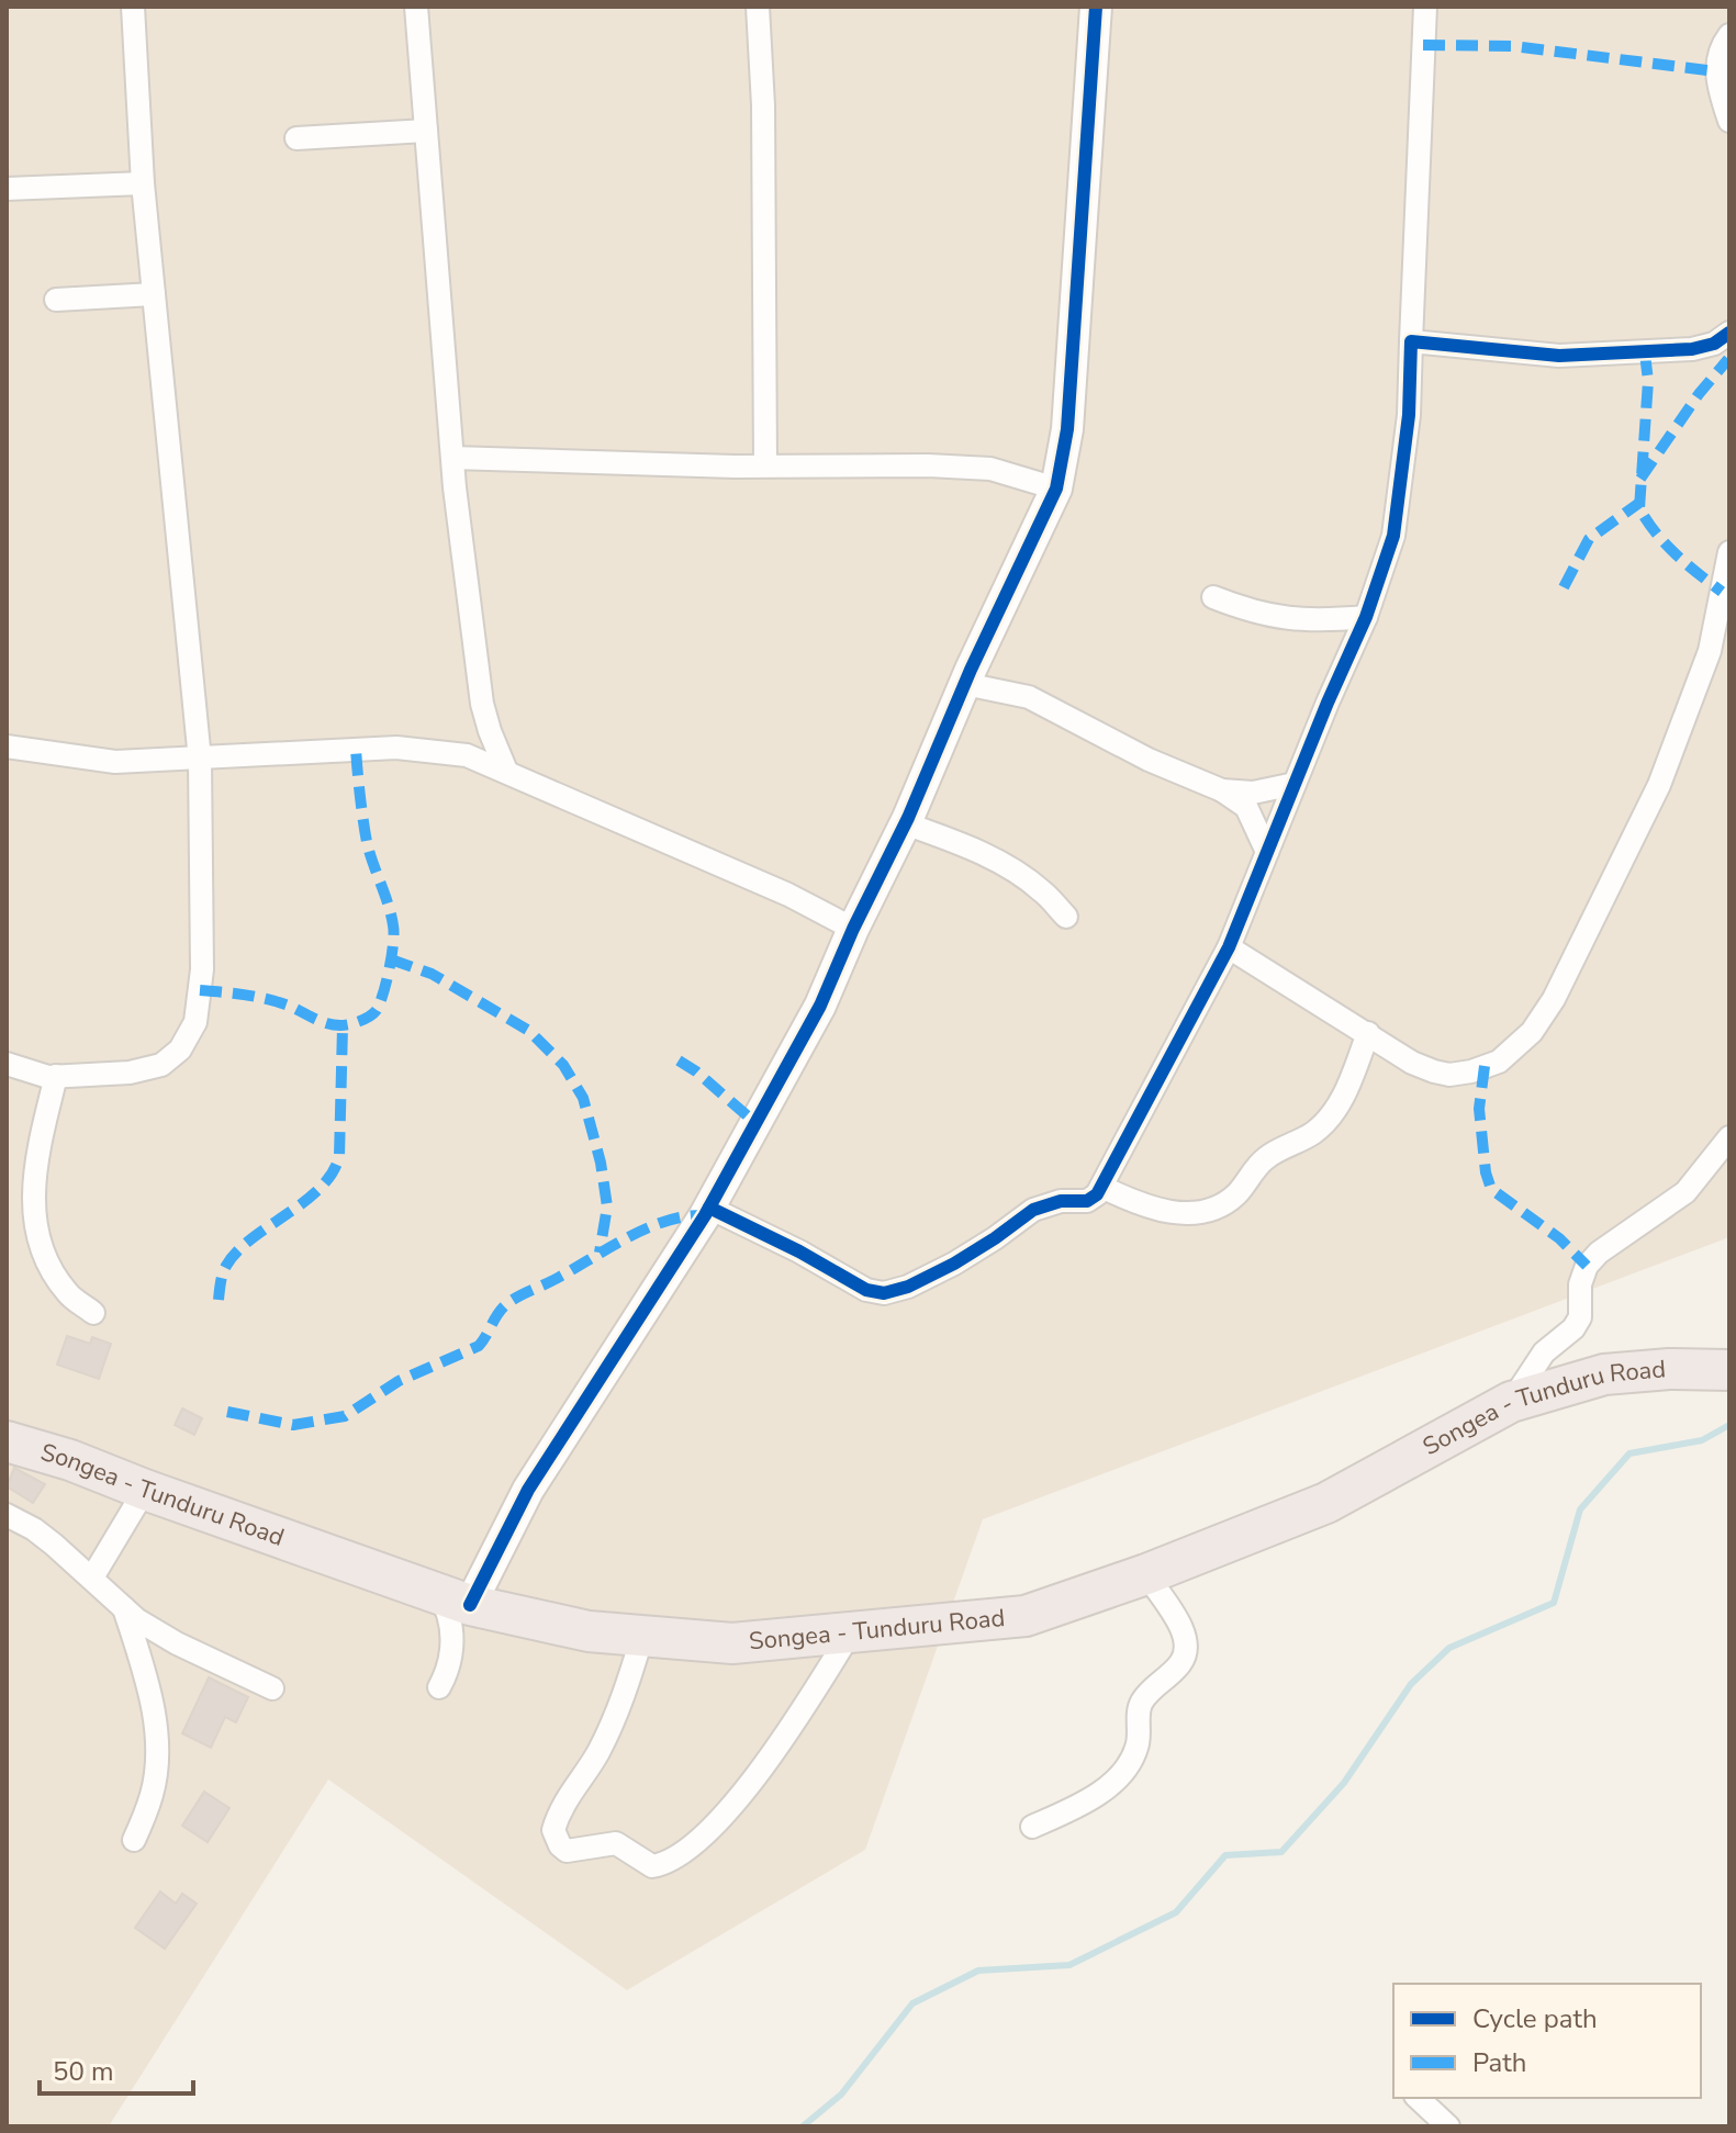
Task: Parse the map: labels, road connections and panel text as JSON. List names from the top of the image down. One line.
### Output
{"streets":{"highway":["Songea - Tunduru Road"]},"legend":["Cycle path","Path"],"scale_bar":"50 m"}
